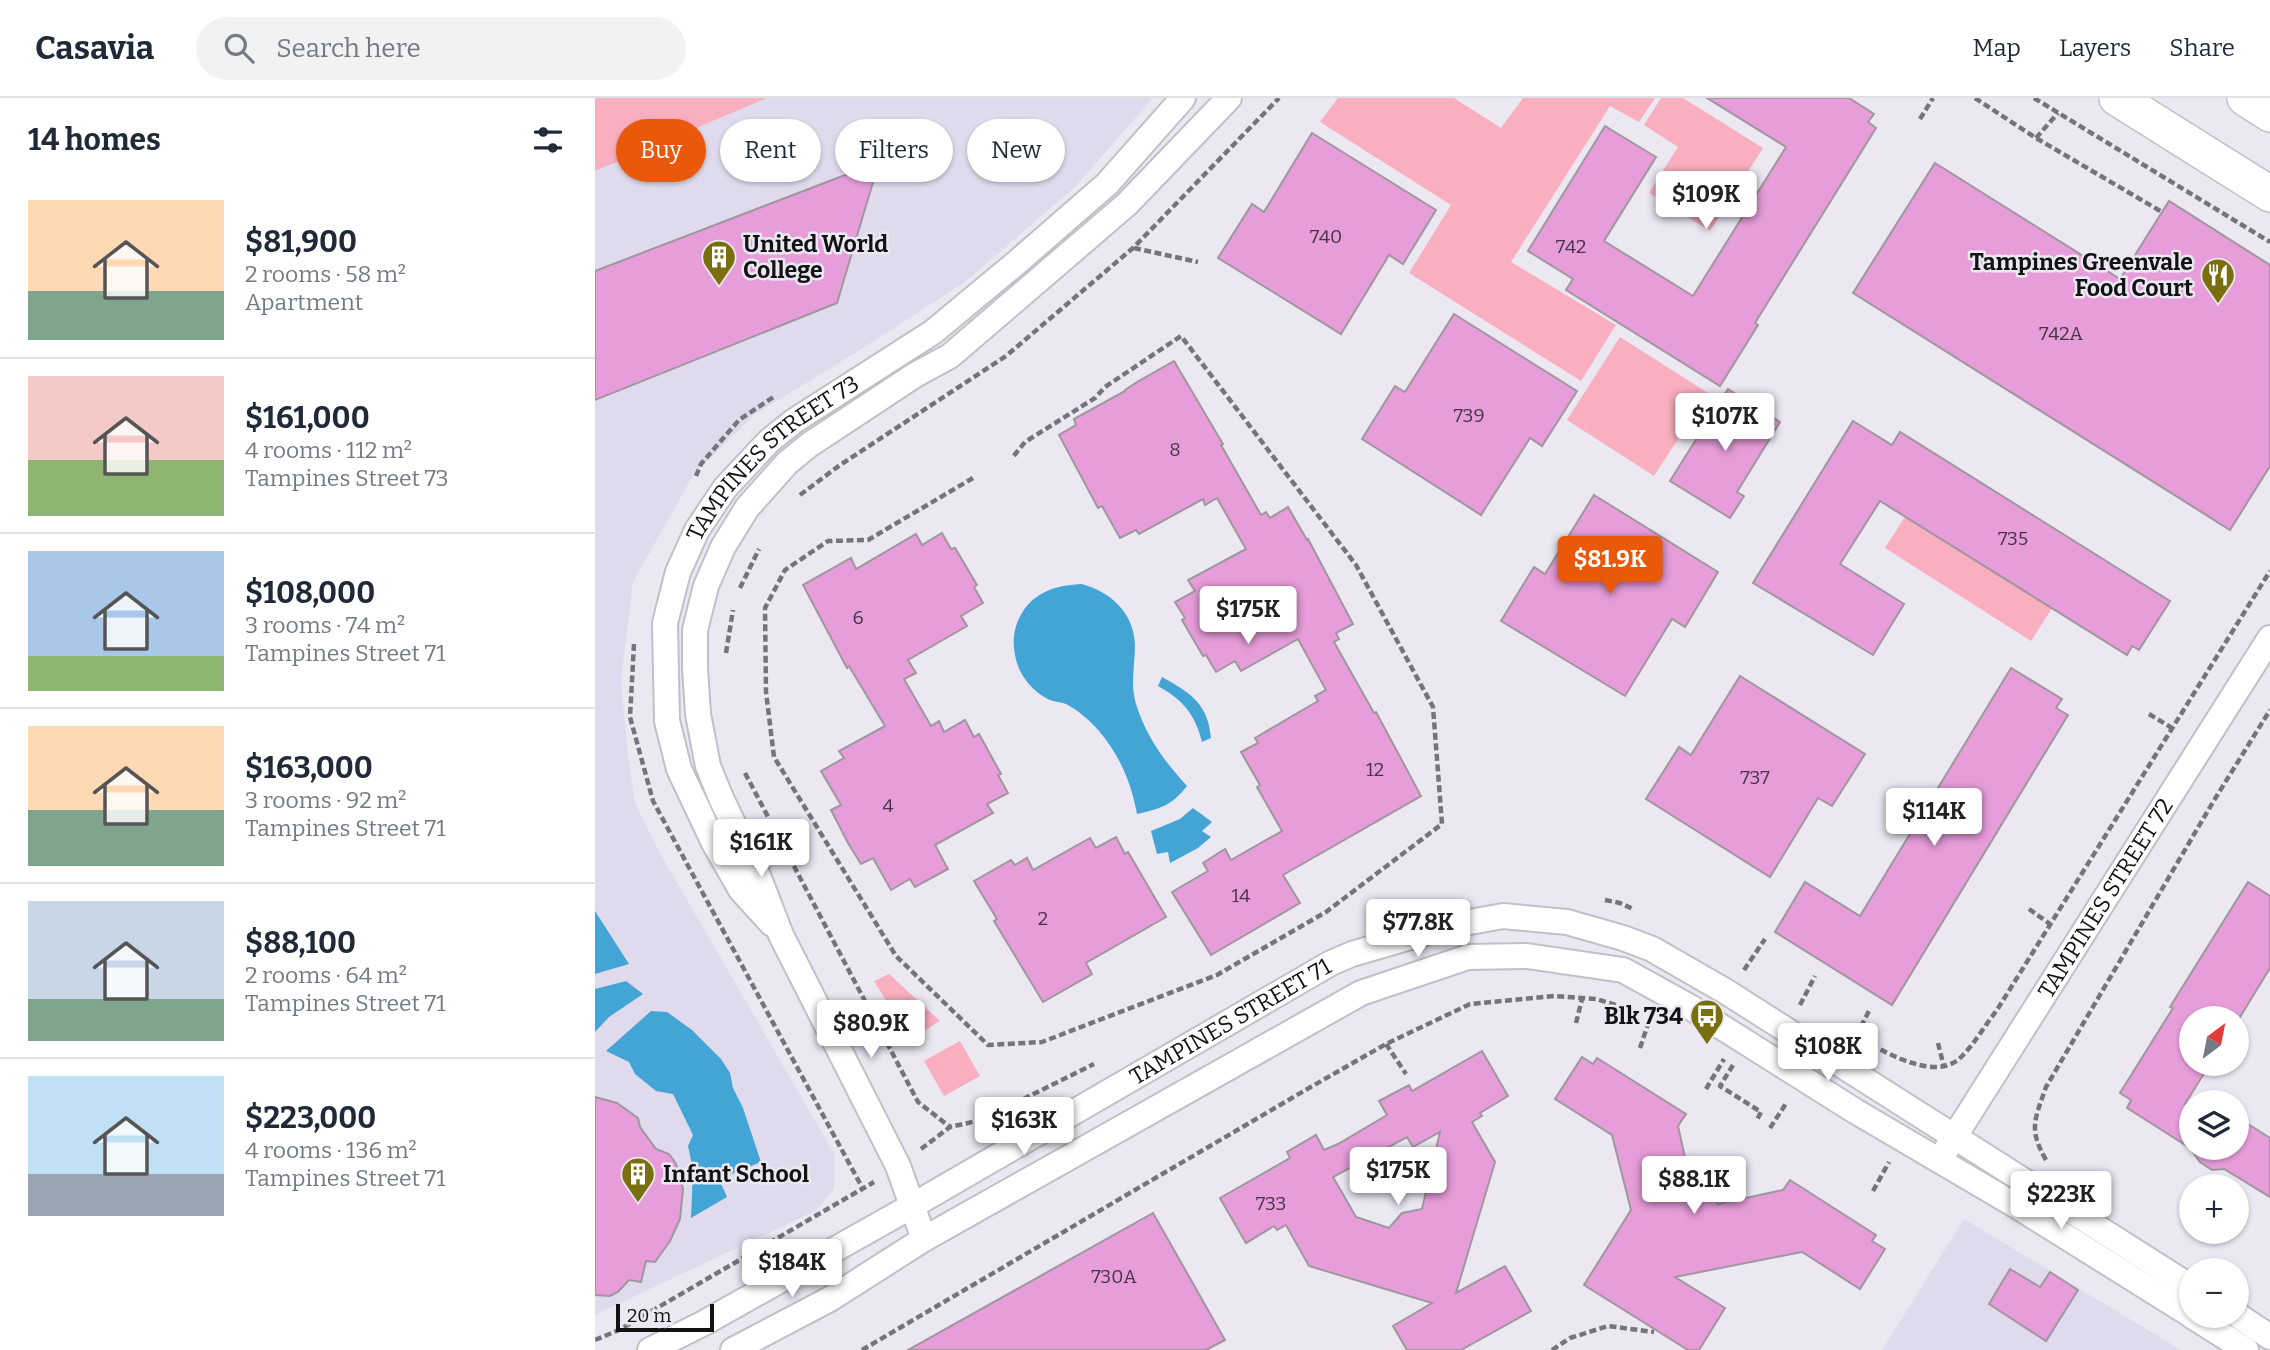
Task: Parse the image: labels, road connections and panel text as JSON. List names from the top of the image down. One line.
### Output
{"streets":{"street":["TAMPINES STREET 73","TAMPINES STREET 72","TAMPINES STREET 71"]},"crossings":[["TAMPINES STREET 73","TAMPINES STREET 71"],["TAMPINES STREET 72","TAMPINES STREET 71"]],"places":{"building":["United World College","Infant School"],"restaurant":["Tampines Greenvale Food Court"],"bus stop":["Blk 734"]},"house_numbers":["740","742","742A","739","8","735","6","12","737","4","14","2","733","730A"],"scale_bar":"20 m","north":"top right","page":{"header":"Casavia","search":"Search here","nav":["Map","Layers","Share"],"heading":"14 homes","chip":["Buy","Rent","Filters","New"],"price":["$109K","$107K","$81.9K","$175K","$114K","$161K","$77.8K","$80.9K","$108K","$163K","$175K","$88.1K","$223K","$184K"],"list":[{"name":"$81,900","note":"2 rooms · 58 m² · Apartment"},{"name":"$161,000","note":"4 rooms · 112 m² · Tampines Street 73"},{"name":"$108,000","note":"3 rooms · 74 m² · Tampines Street 71"},{"name":"$163,000","note":"3 rooms · 92 m² · Tampines Street 71"},{"name":"$88,100","note":"2 rooms · 64 m² · Tampines Street 71"},{"name":"$223,000","note":"4 rooms · 136 m² · Tampines Street 71"}],"map_buttons":["+","−"],"scale":"20 m"}}
